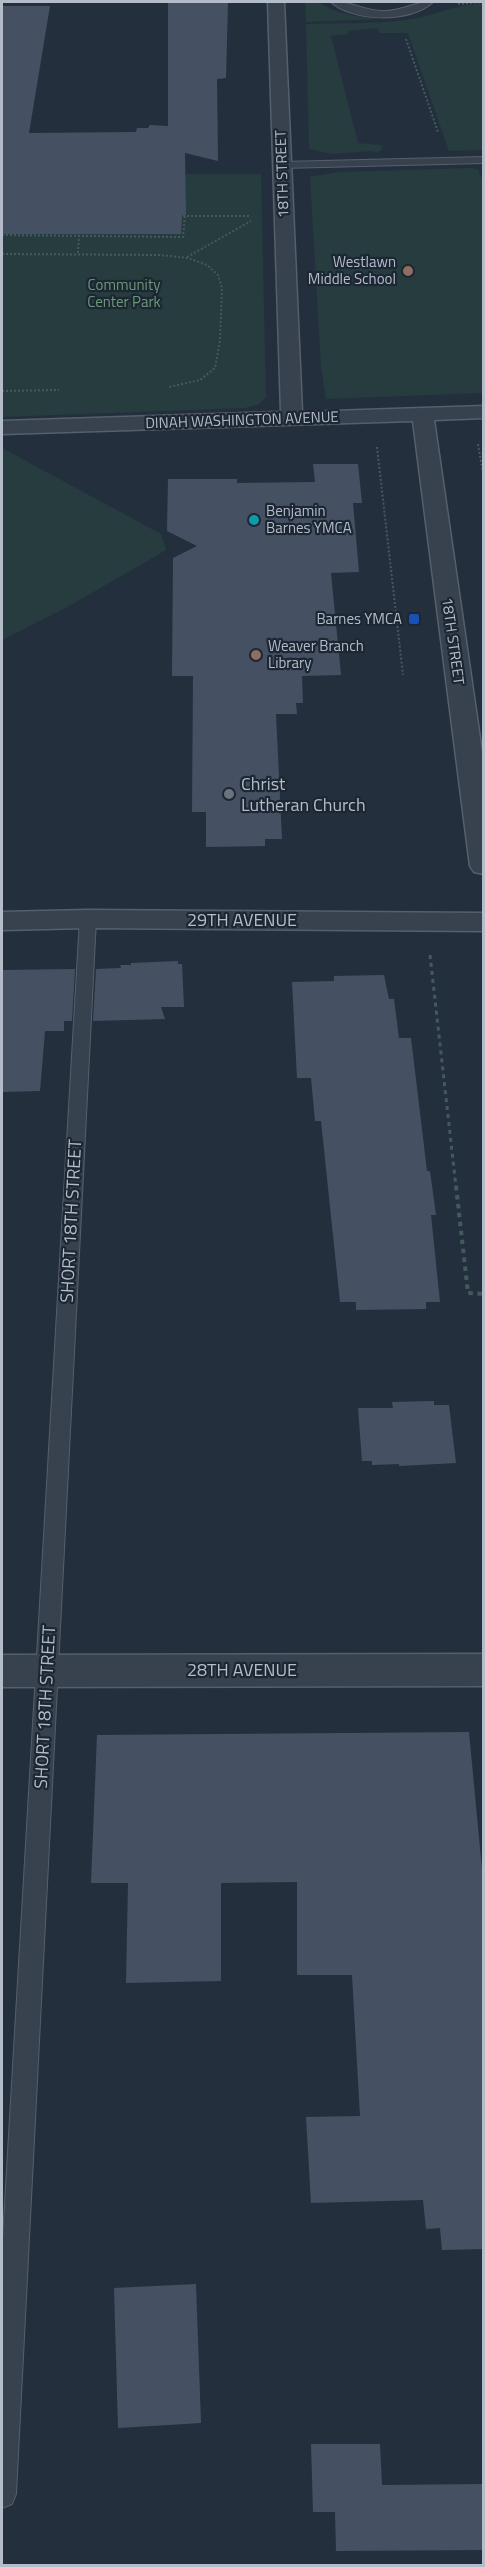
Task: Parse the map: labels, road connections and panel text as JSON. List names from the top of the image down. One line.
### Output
{"streets":{"street":["18TH STREET","DINAH WASHINGTON AVENUE","29TH AVENUE","28TH AVENUE"],"lane":["SHORT 18TH STREET"]},"crossings":[["18TH STREET","DINAH WASHINGTON AVENUE"],["29TH AVENUE","SHORT 18TH STREET"],["SHORT 18TH STREET","28TH AVENUE"]],"parks":["Community Center Park"],"places":{"other":["Westlawn Middle School","Benjamin Barnes YMCA","Weaver Branch Library","Christ Lutheran Church"],"transit":["Barnes YMCA"]}}
